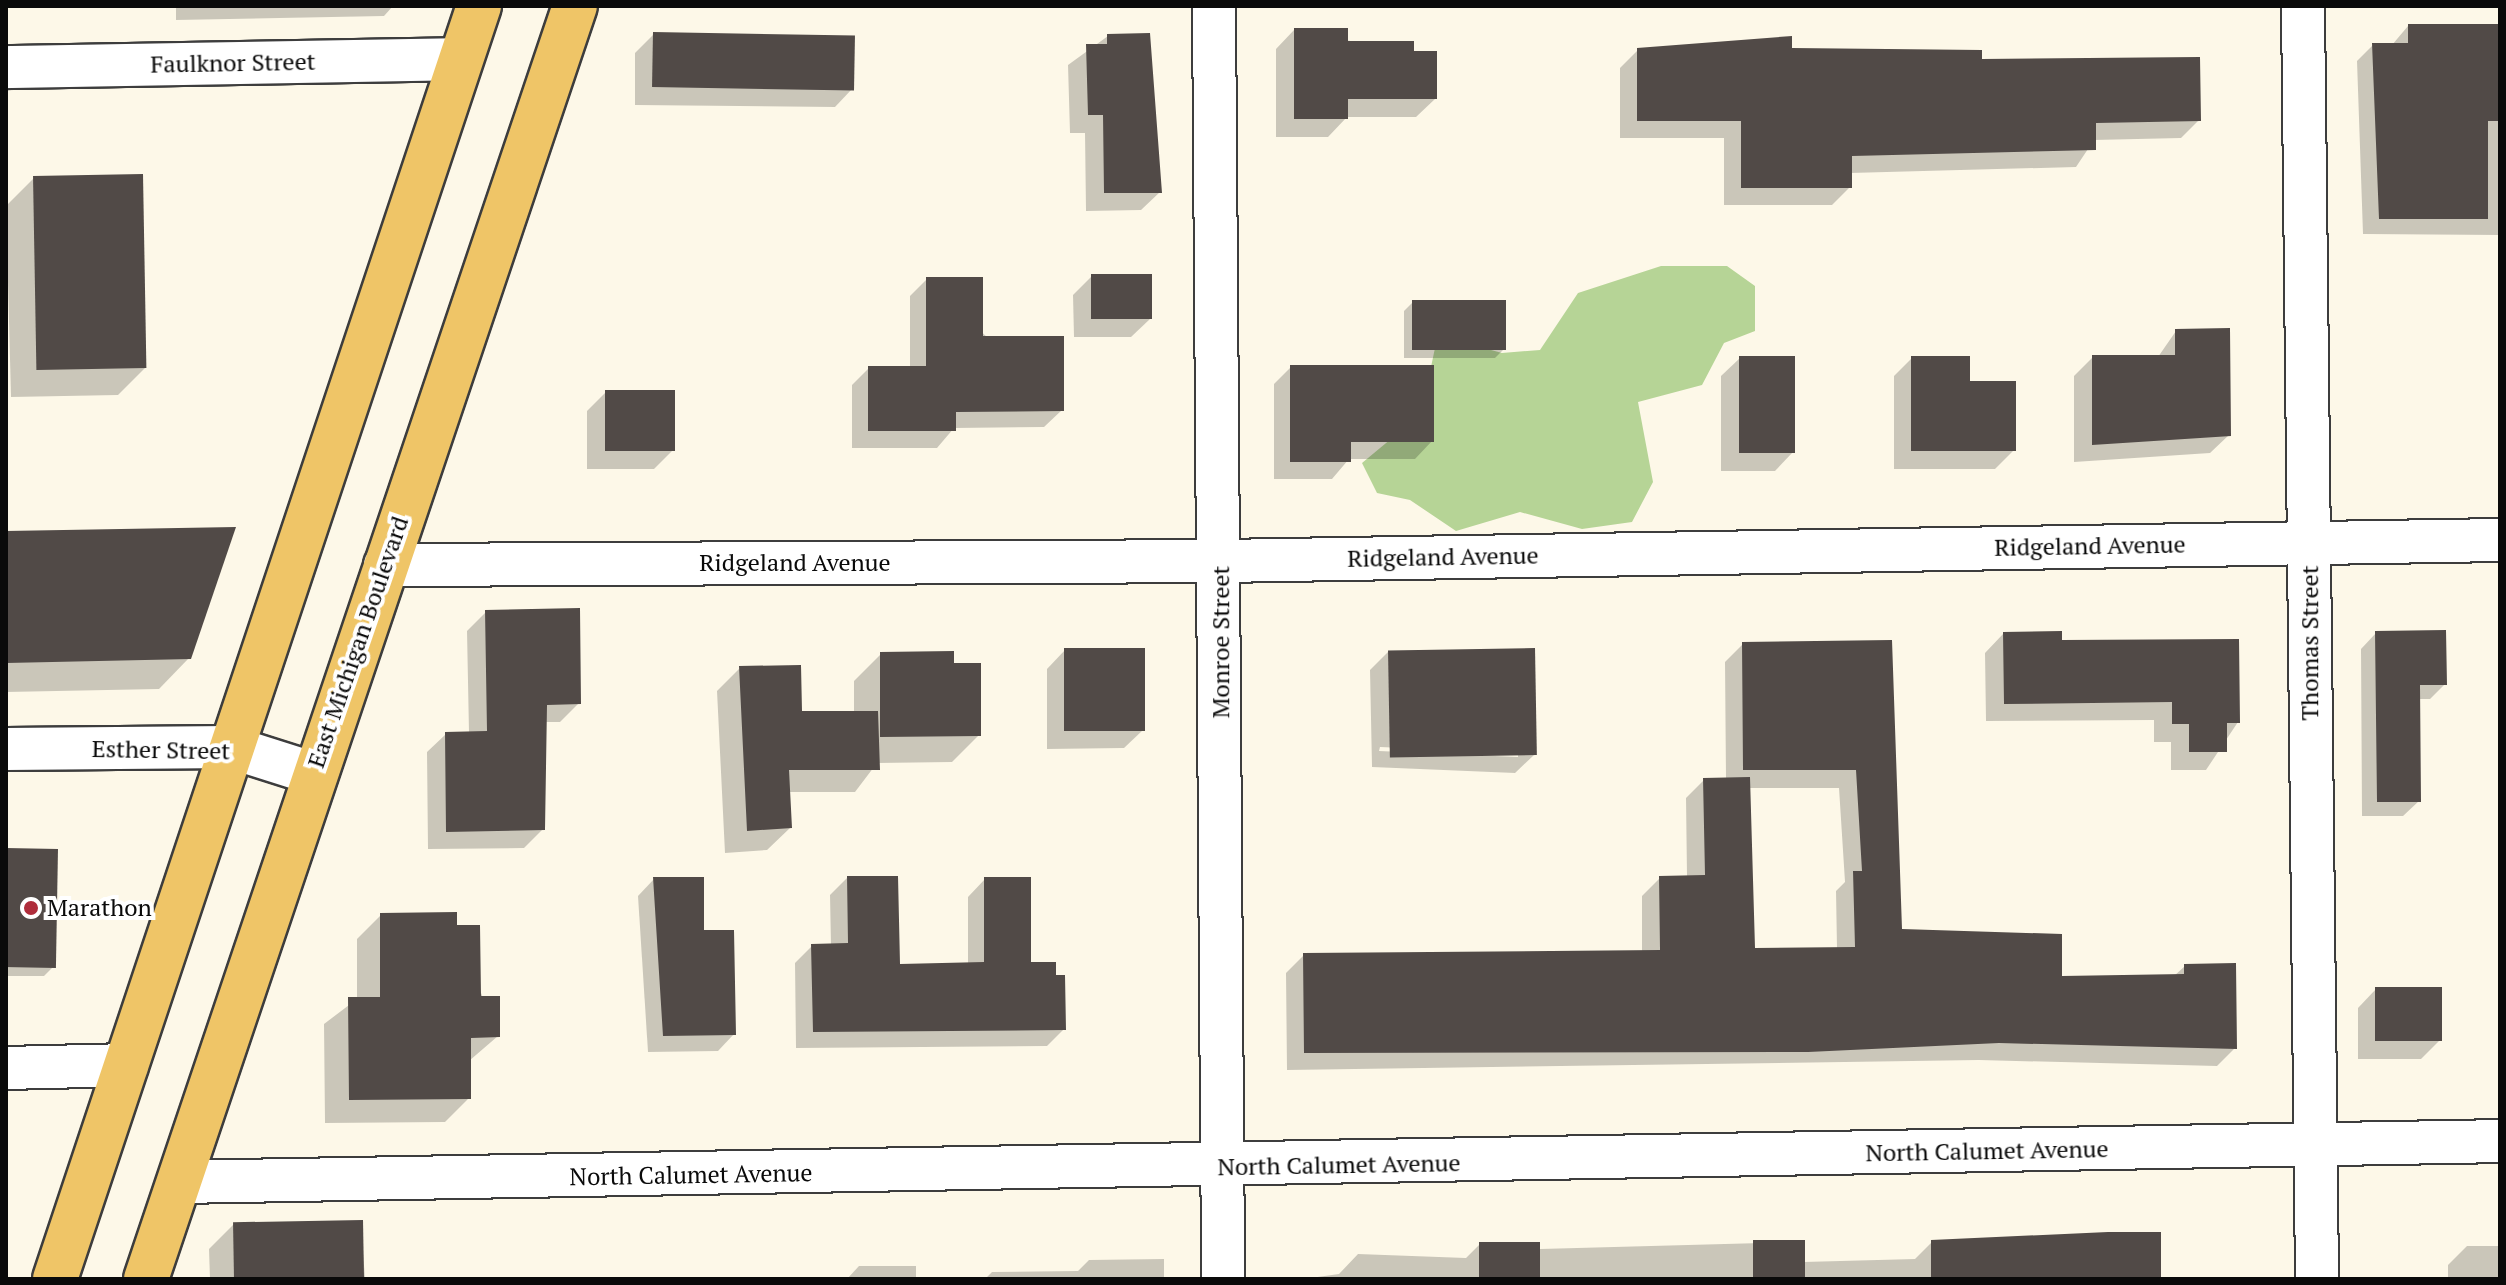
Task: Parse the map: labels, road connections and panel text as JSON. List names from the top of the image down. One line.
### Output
{"streets":{"main road":["East Michigan Boulevard"],"street":["Faulknor Street","Ridgeland Avenue","Monroe Street","Thomas Street","Esther Street","North Calumet Avenue"]},"crossings":[["Ridgeland Avenue","East Michigan Boulevard"],["Ridgeland Avenue","Monroe Street"],["Ridgeland Avenue","Thomas Street"],["East Michigan Boulevard","Esther Street"],["East Michigan Boulevard","North Calumet Avenue"],["Monroe Street","North Calumet Avenue"],["Thomas Street","North Calumet Avenue"]],"places":["Marathon"]}
